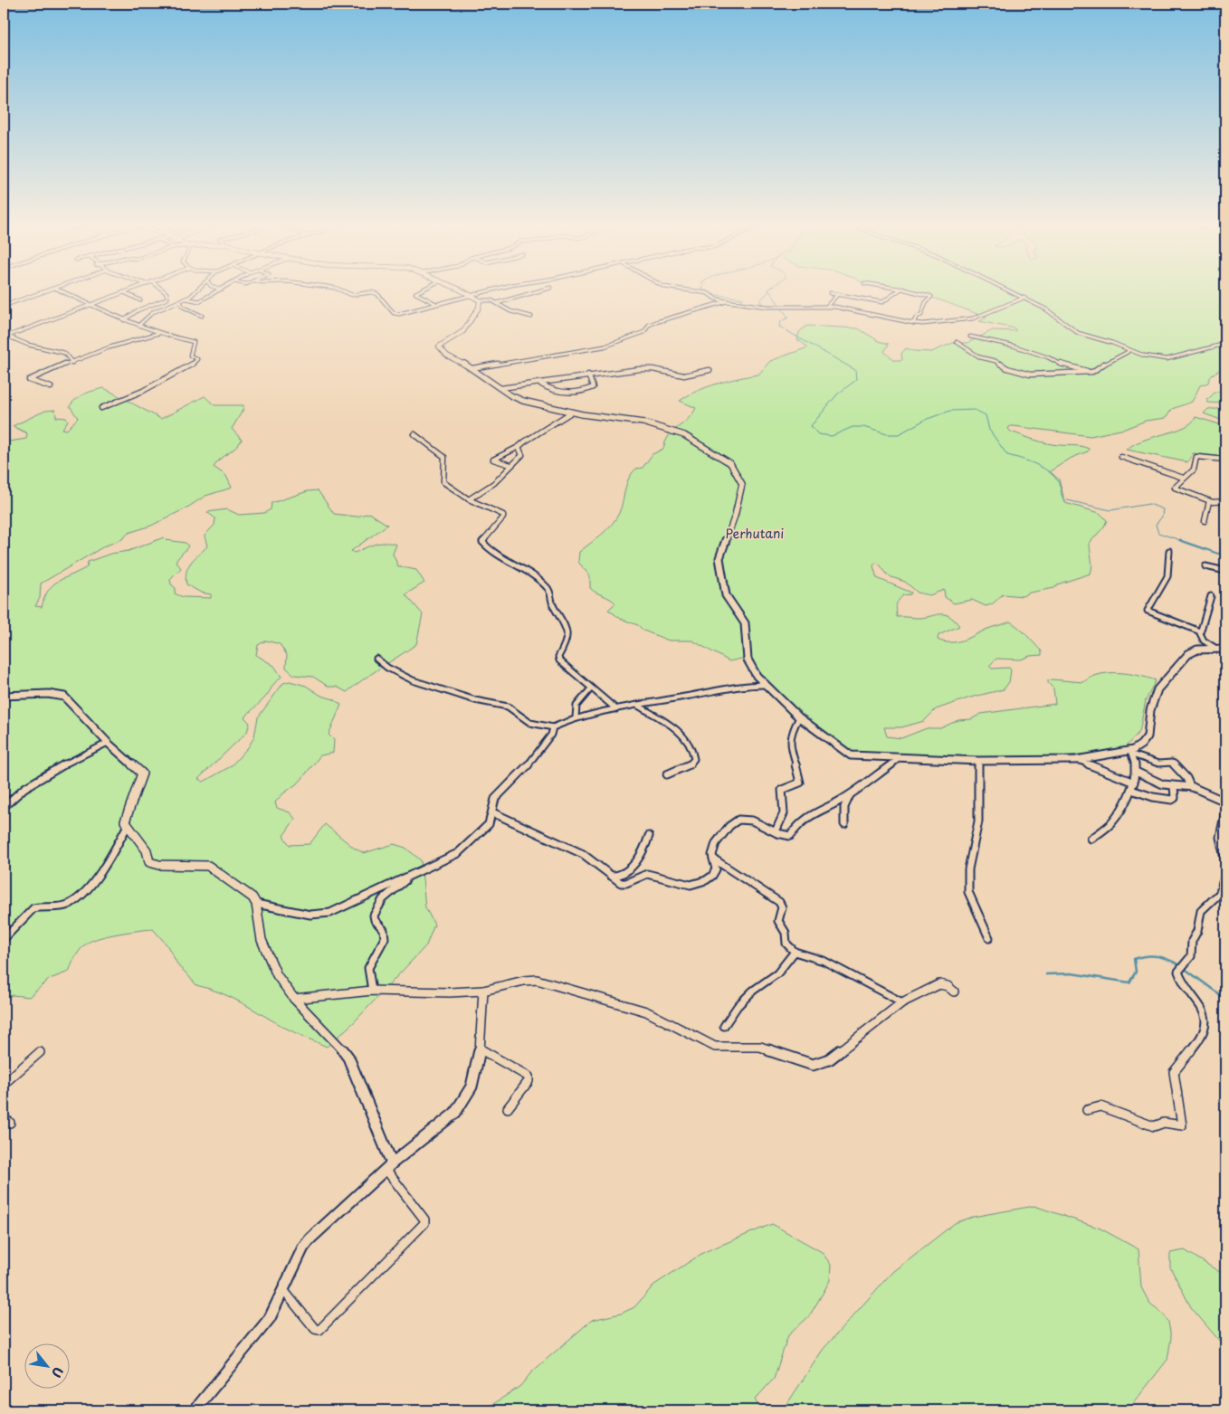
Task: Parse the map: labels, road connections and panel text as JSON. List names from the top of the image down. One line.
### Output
{"parks":["Perhutani"],"north":"bottom right"}
